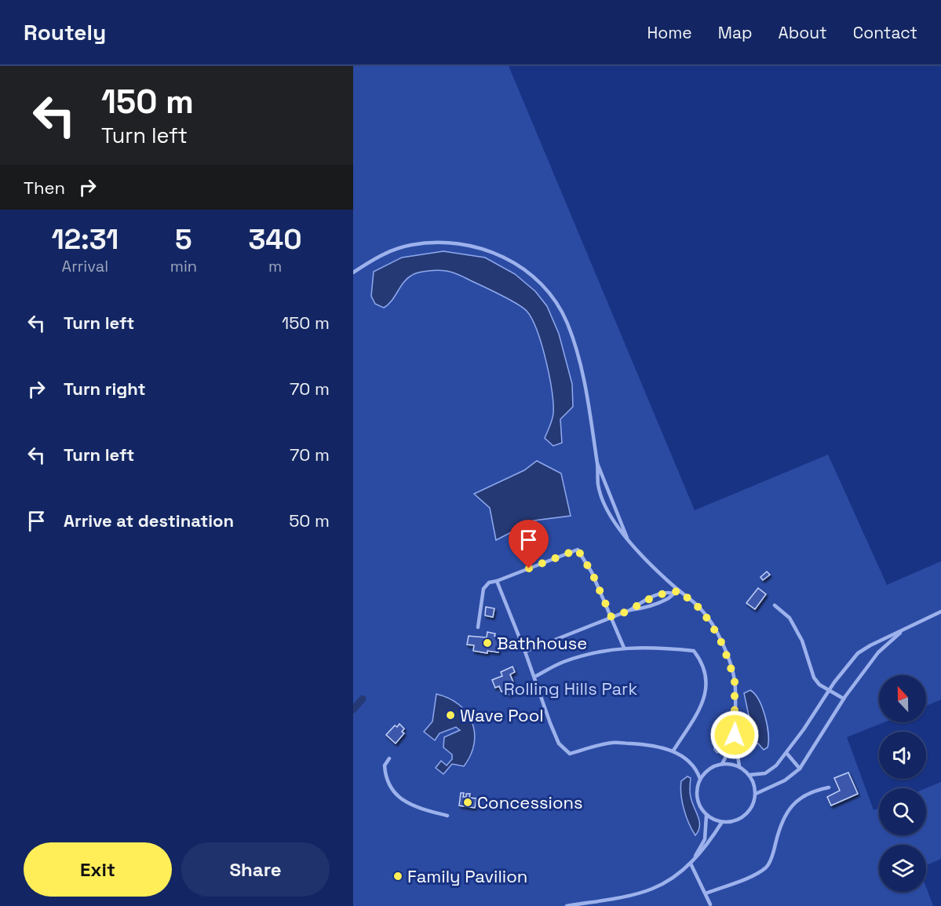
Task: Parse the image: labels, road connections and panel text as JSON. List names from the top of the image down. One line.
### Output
{"parks":["Rolling Hills Park"],"places":["Bathhouse","Wave Pool","Concessions","Family Pavilion"],"north":"top","page":{"header":"Routely","nav":["Home","Map","About","Contact"],"turn":["150 m","Turn left"],"then":"Then","eta":["12:31","Arrival","5","min","340","m"],"list":[{"name":"Turn left","value":"150 m"},{"name":"Turn right","value":"70 m"},{"name":"Turn left","value":"70 m"},{"name":"Arrive at destination","value":"50 m"}],"buttons":["Exit","Share"]}}
